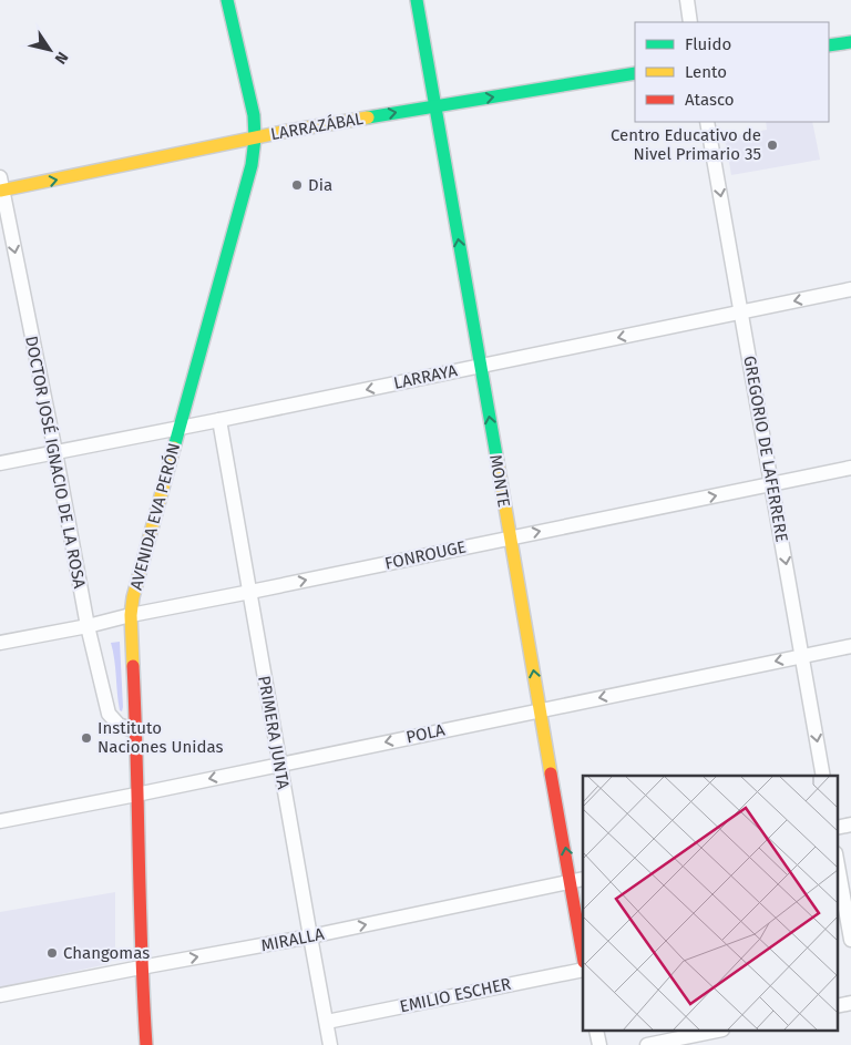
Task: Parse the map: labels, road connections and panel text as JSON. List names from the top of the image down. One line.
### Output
{"streets":{"street":["LARRAZÁBAL","LARRAYA","GREGORIO DE LAFERRERE","DOCTOR JOSÉ IGNACIO DE LA ROSA","MONTE","AVENIDA EVA PERÓN","FONROUGE","PRIMERA JUNTA","POLA","MIRALLA","EMILIO ESCHER"]},"crossings":[["LARRAZÁBAL","DOCTOR JOSÉ IGNACIO DE LA ROSA"],["LARRAZÁBAL","MONTE"],["LARRAZÁBAL","AVENIDA EVA PERÓN"],["LARRAYA","GREGORIO DE LAFERRERE"],["LARRAYA","DOCTOR JOSÉ IGNACIO DE LA ROSA"],["LARRAYA","MONTE"],["LARRAYA","AVENIDA EVA PERÓN"],["LARRAYA","PRIMERA JUNTA"],["GREGORIO DE LAFERRERE","FONROUGE"],["GREGORIO DE LAFERRERE","POLA"],["DOCTOR JOSÉ IGNACIO DE LA ROSA","AVENIDA EVA PERÓN"],["DOCTOR JOSÉ IGNACIO DE LA ROSA","FONROUGE"],["MONTE","FONROUGE"],["MONTE","POLA"],["MONTE","MIRALLA"],["AVENIDA EVA PERÓN","FONROUGE"],["AVENIDA EVA PERÓN","POLA"],["AVENIDA EVA PERÓN","MIRALLA"],["FONROUGE","PRIMERA JUNTA"],["PRIMERA JUNTA","POLA"],["PRIMERA JUNTA","MIRALLA"],["PRIMERA JUNTA","EMILIO ESCHER"]],"one_way":["LARRAZÁBAL","LARRAYA","GREGORIO DE LAFERRERE","DOCTOR JOSÉ IGNACIO DE LA ROSA","MONTE","FONROUGE","POLA","MIRALLA"],"places":["Centro Educativo de Nivel Primario 35","Dia","Instituto Naciones Unidas","Changomas"],"legend":["Fluido","Lento","Atasco"],"north":"bottom right"}
